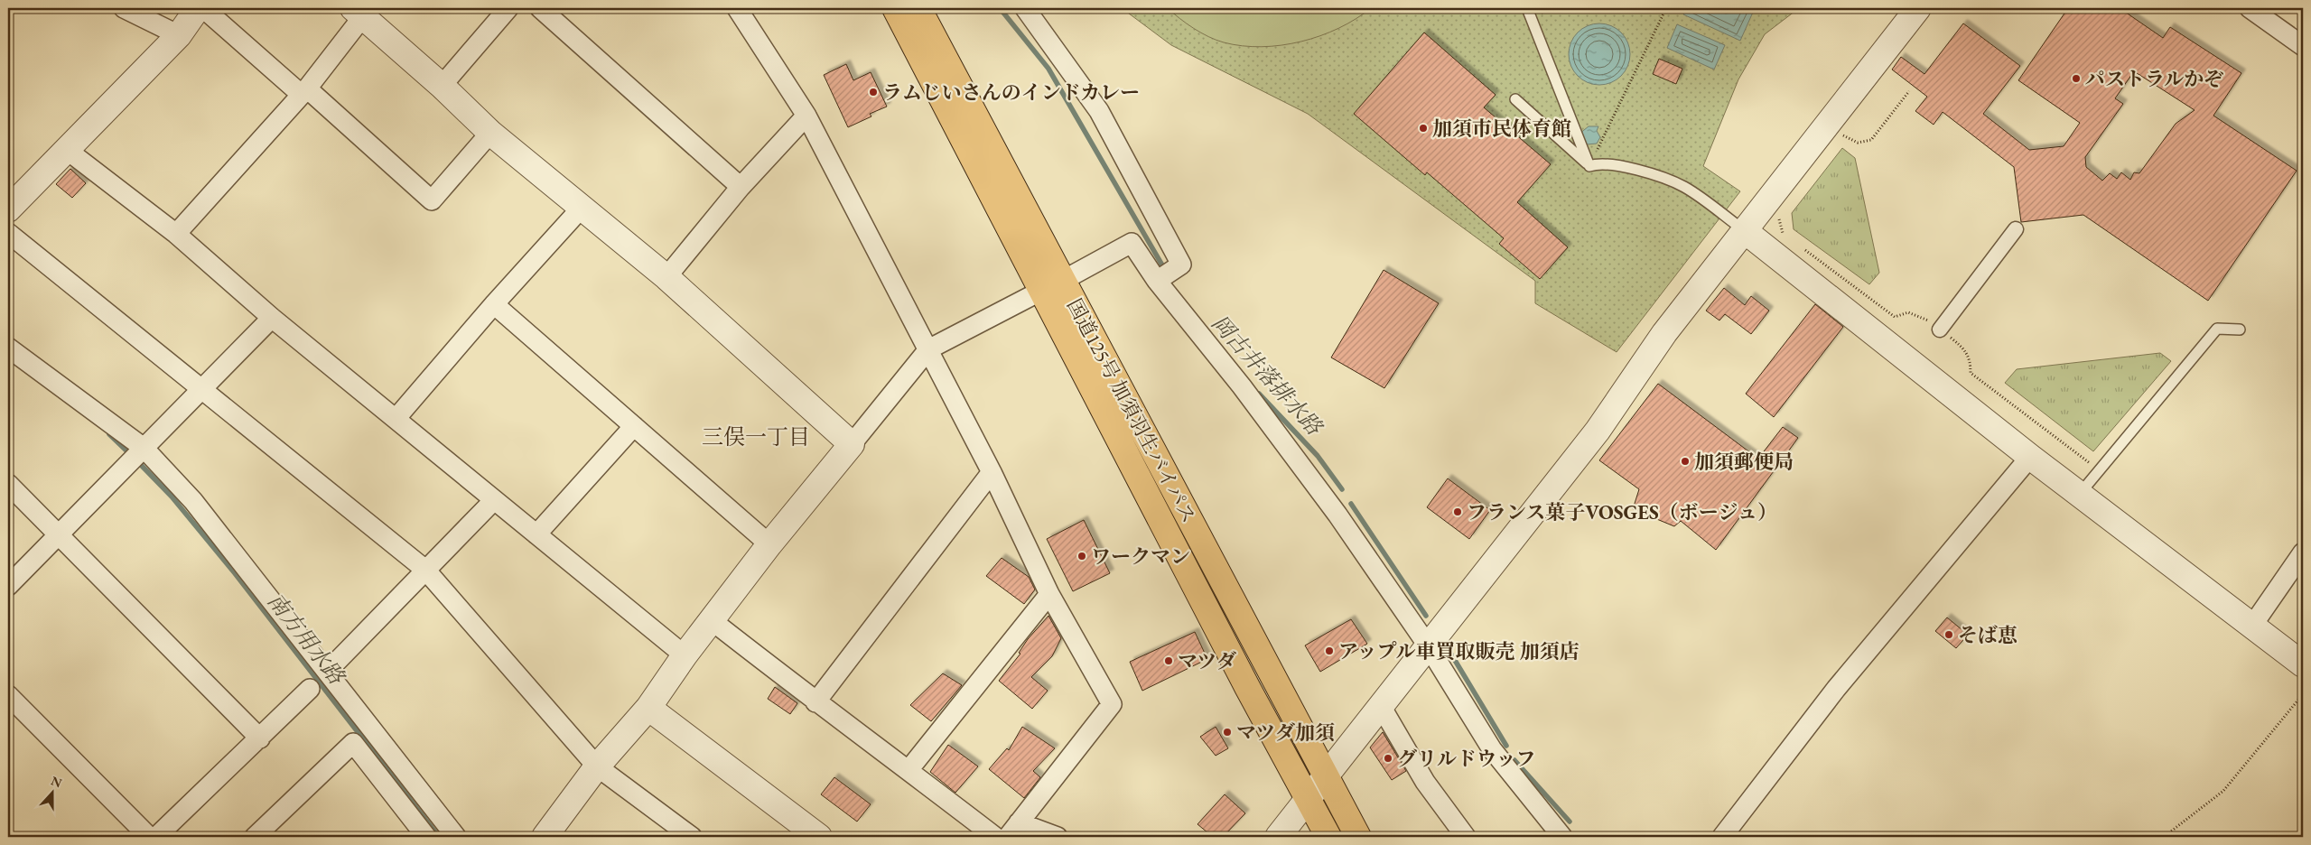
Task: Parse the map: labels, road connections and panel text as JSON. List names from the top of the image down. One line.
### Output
{"streets":{"highway":["国道125号 加須羽生バイパス"]},"districts":["三俣一丁目"],"water":["岡古井落排水路","南方用水路"],"places":["パストラルかぞ","ラムじいさんのインドカレー","加須市民体育館","加須郵便局","フランス菓子VOSGES（ボージュ）","ワークマン","そば恵","アップル車買取販売 加須店","マツダ","マツダ加須","グリルドウッフ"],"north":"top"}
